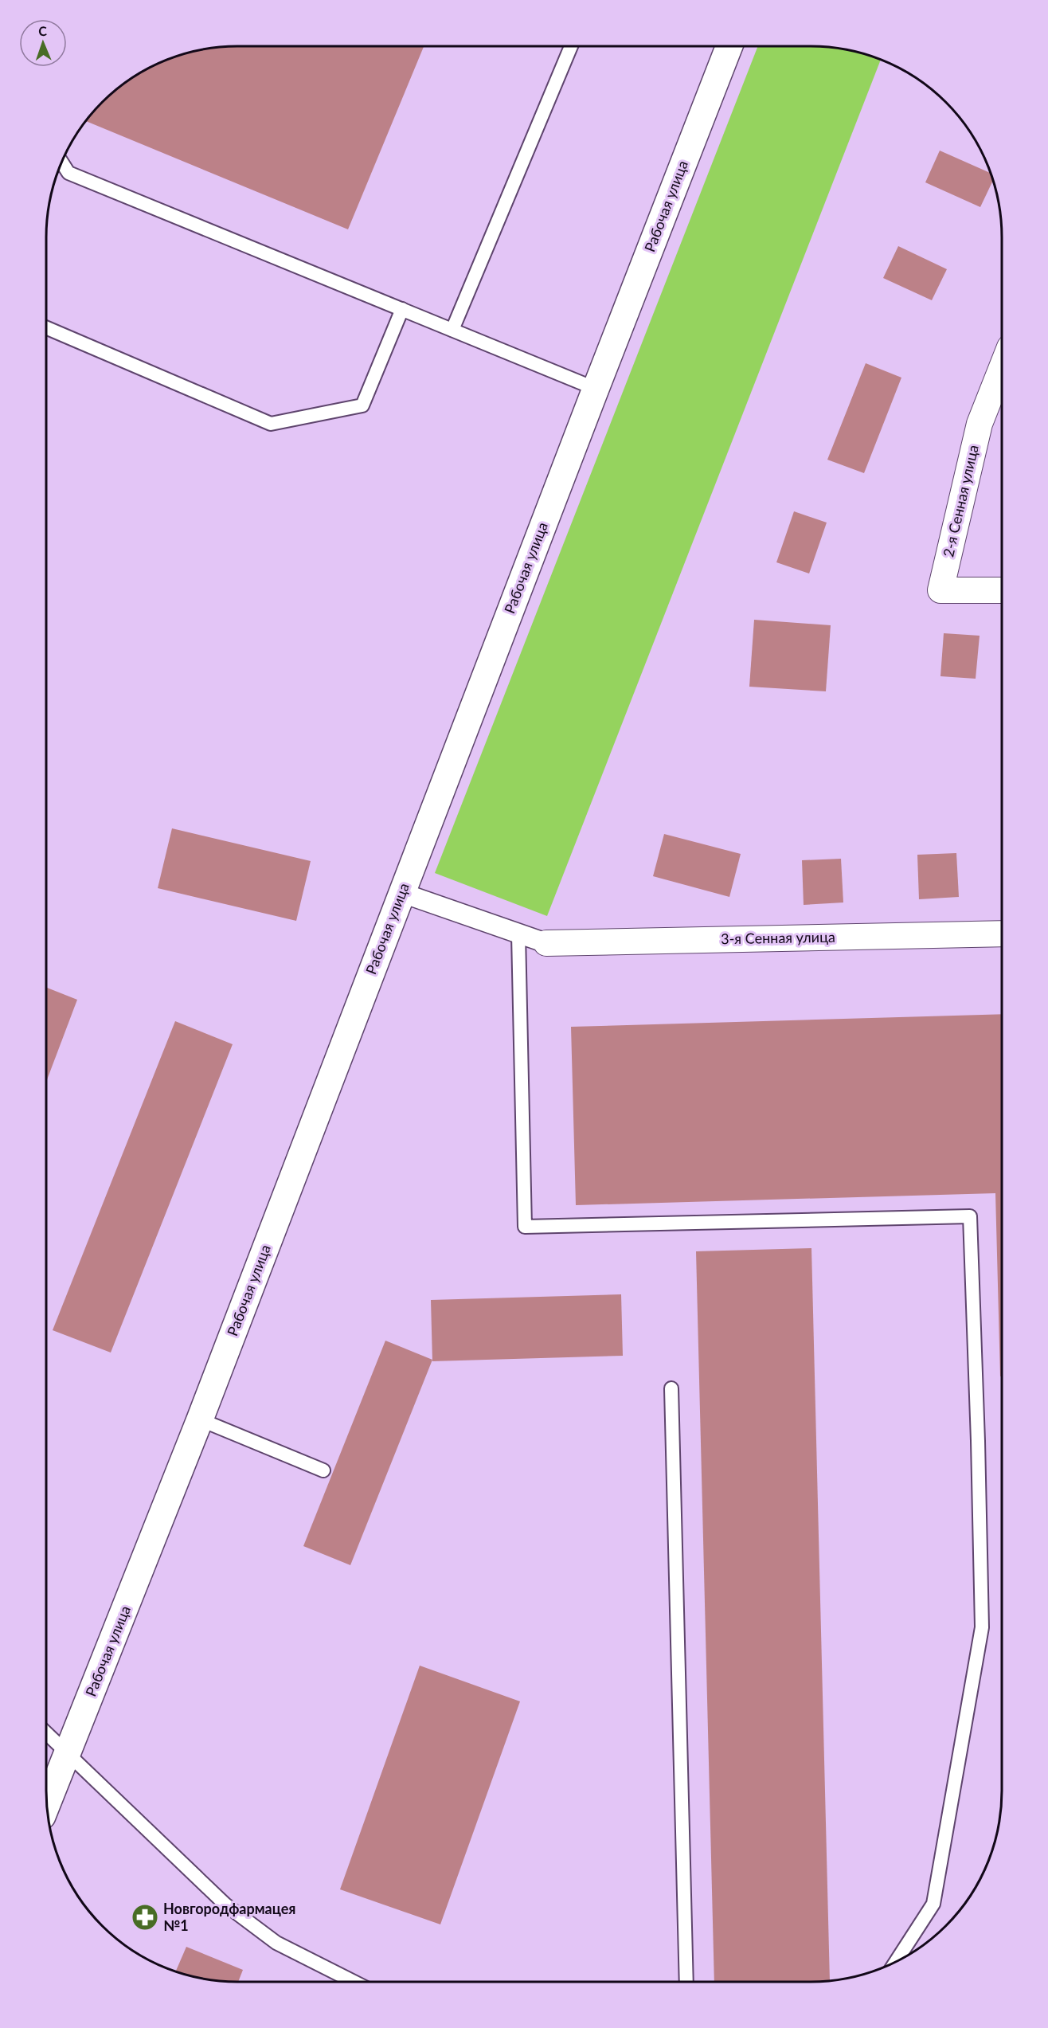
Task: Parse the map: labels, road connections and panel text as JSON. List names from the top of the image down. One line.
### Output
{"streets":{"main road":["Рабочая улица"],"street":["2-я Сенная улица","3-я Сенная улица"]},"places":{"pharmacy":["Новгородфармацея №1"]},"north":"top"}
